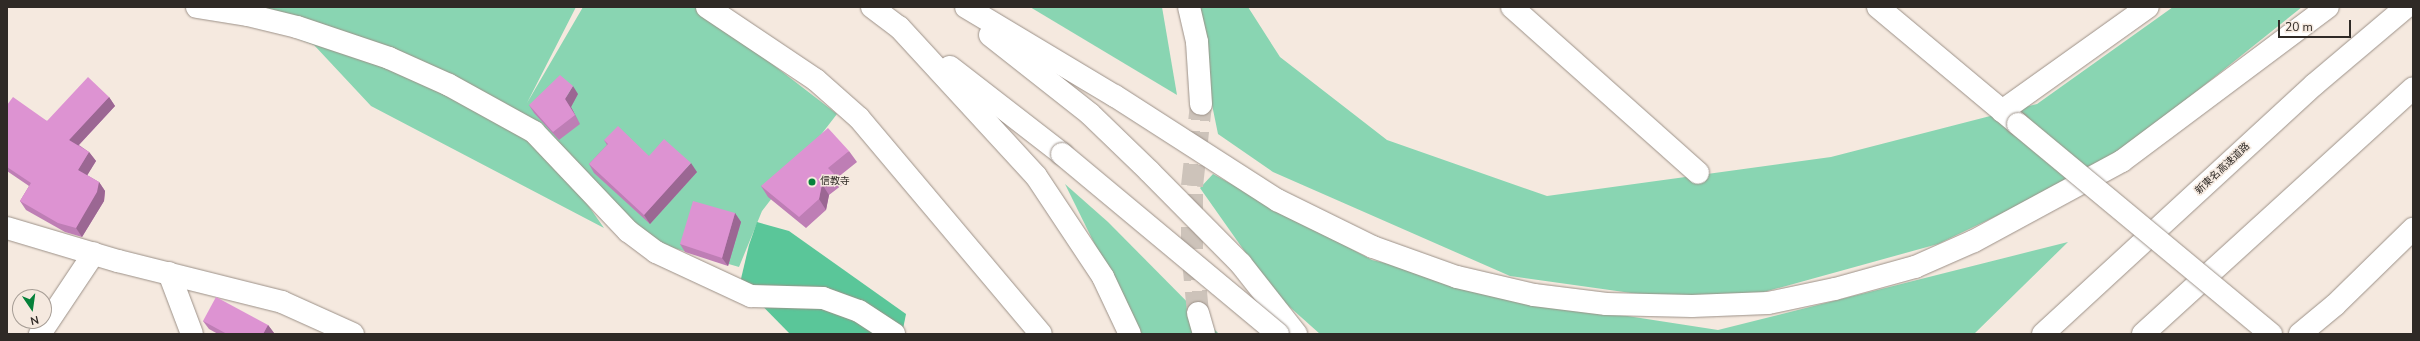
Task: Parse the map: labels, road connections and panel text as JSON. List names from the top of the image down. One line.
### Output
{"streets":{"main road":["新東名高速道路"]},"places":["信教寺"],"scale_bar":"20 m","north":"bottom"}
